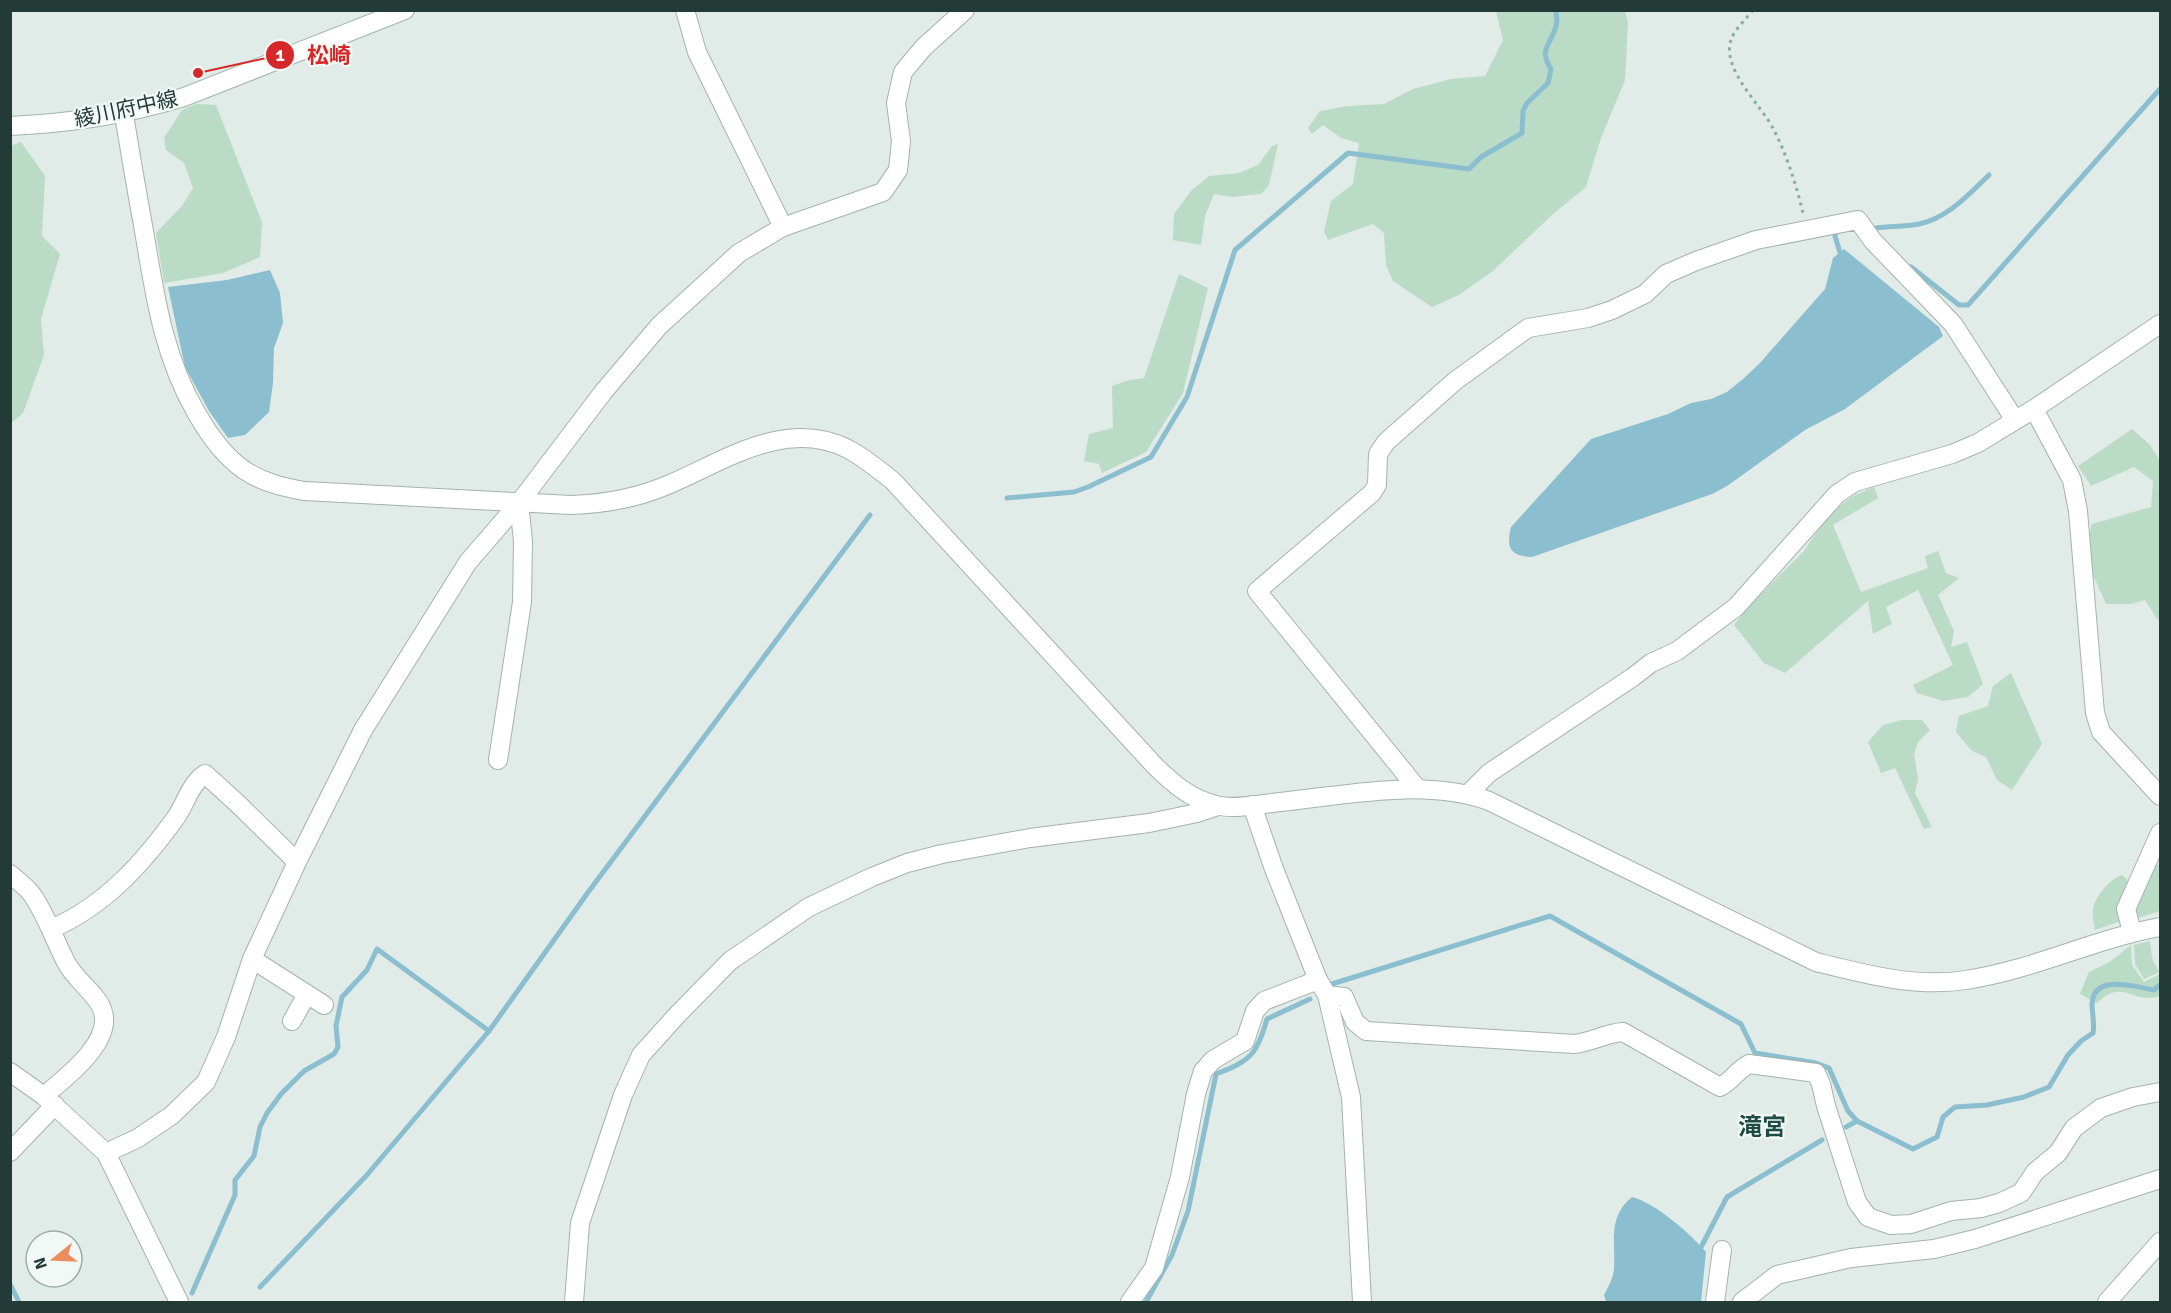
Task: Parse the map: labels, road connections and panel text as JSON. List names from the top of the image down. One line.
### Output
{"streets":{"street":["綾川府中線"]},"districts":["滝宮"],"places":["松崎"],"north":"left"}
